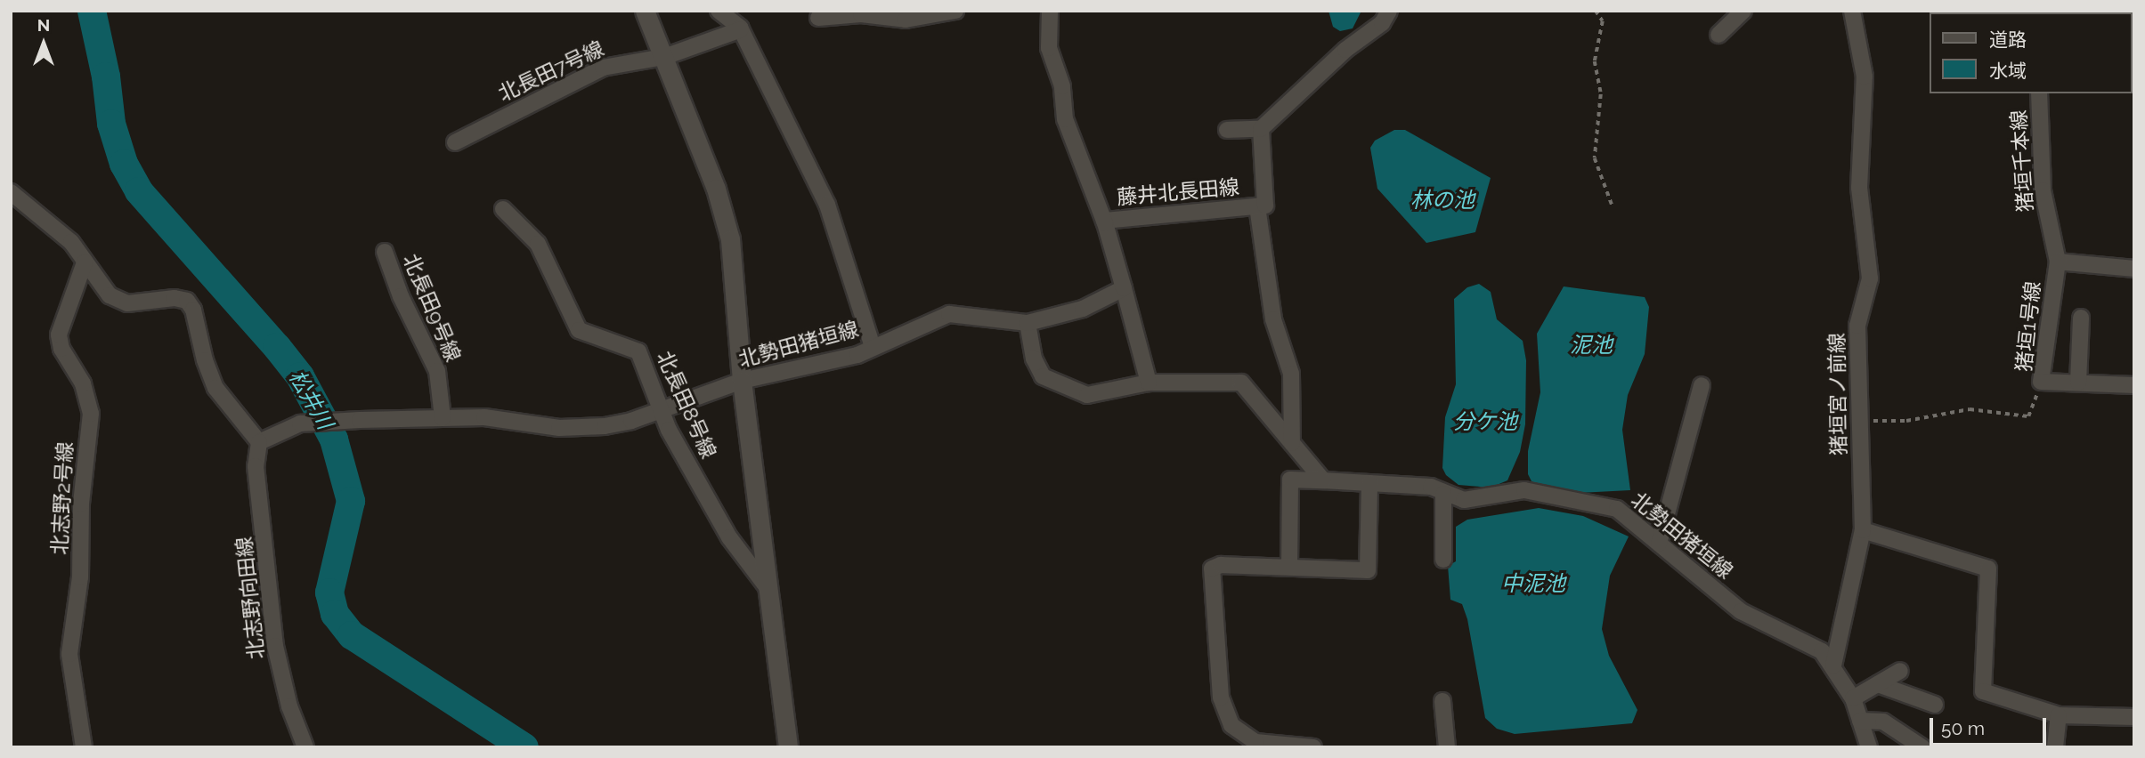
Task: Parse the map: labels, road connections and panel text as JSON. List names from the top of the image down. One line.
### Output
{"streets":{"street":["北長田7号線","猪垣千本線","藤井北長田線","北長田9号線","猪垣1号線","北勢田猪垣線","猪垣宮ノ前線","北長田8号線","北志野2号線","北志野向田線"]},"crossings":[["猪垣千本線","猪垣1号線"],["北長田9号線","北勢田猪垣線"],["北勢田猪垣線","猪垣宮ノ前線"],["北勢田猪垣線","北長田8号線"],["北勢田猪垣線","北志野向田線"]],"water":["林の池","泥池","松井川","分ケ池","中泥池"],"legend":["道路","水域"],"scale_bar":"50 m","north":"top"}
